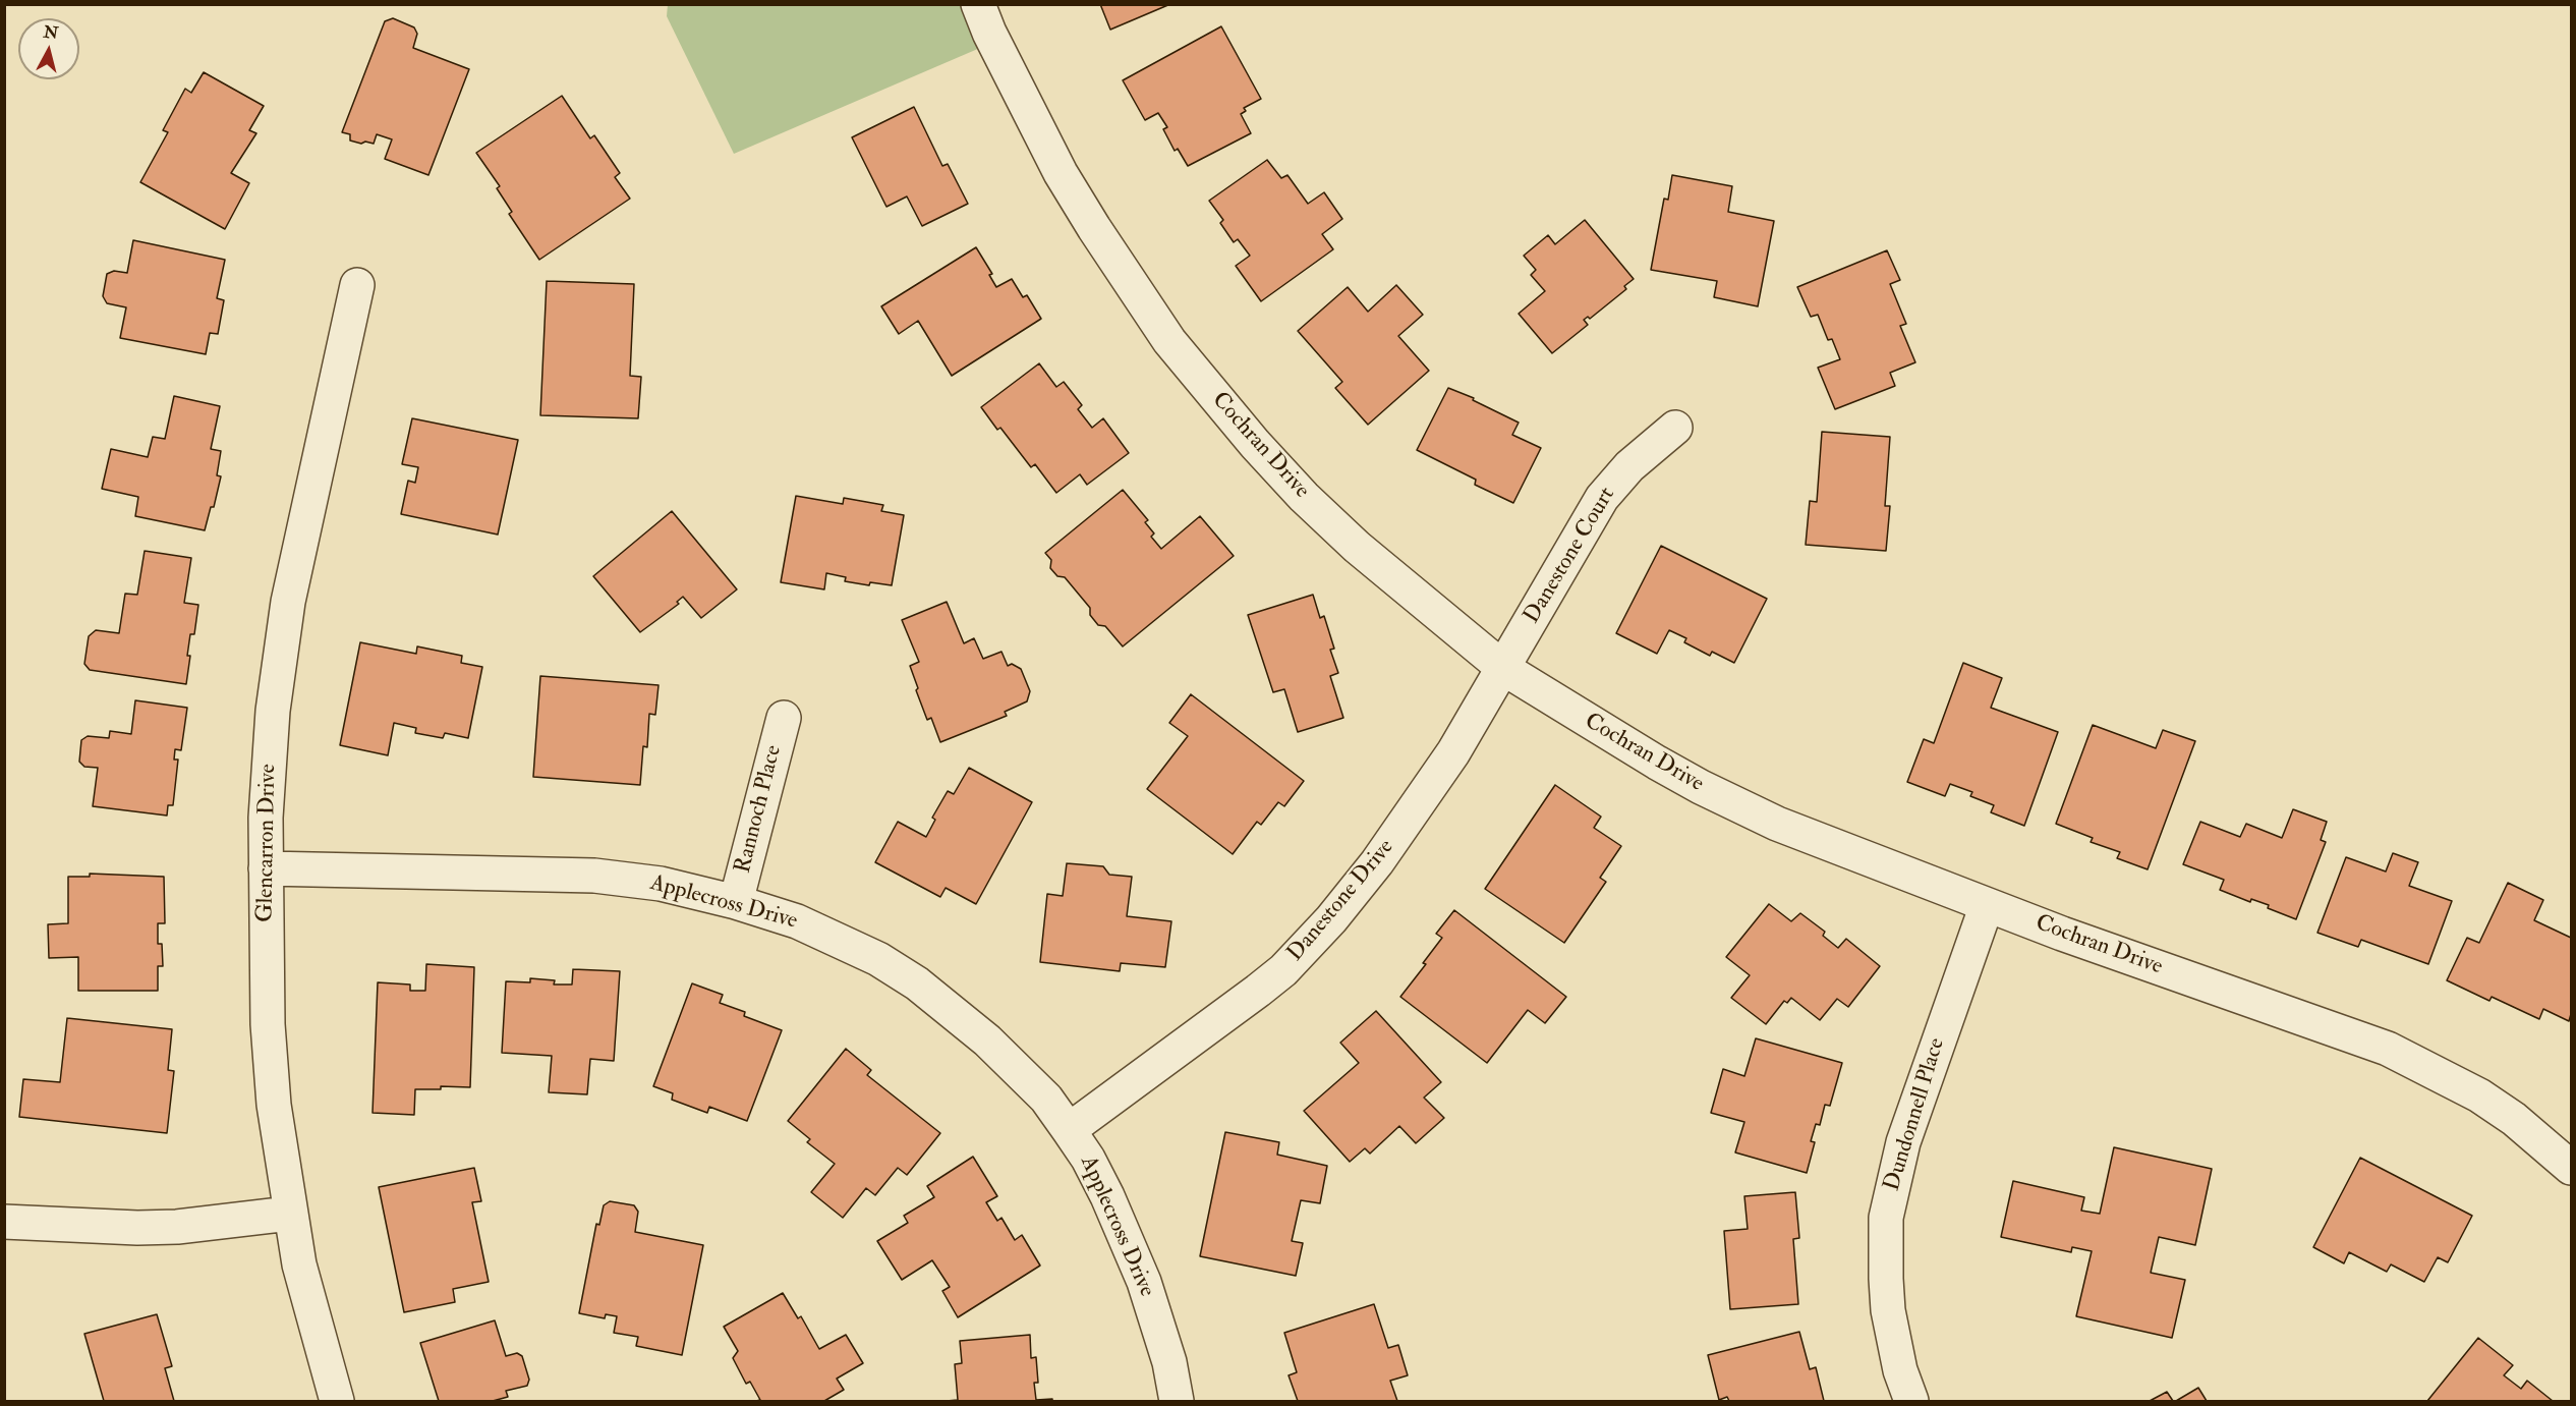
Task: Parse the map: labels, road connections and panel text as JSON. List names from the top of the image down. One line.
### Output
{"streets":{"street":["Cochran Drive","Danestone Court","Rannoch Place","Glencarron Drive","Danestone Drive","Applecross Drive","Dundonnell Place"]},"crossings":[["Cochran Drive","Danestone Court"],["Cochran Drive","Danestone Drive"],["Cochran Drive","Dundonnell Place"],["Danestone Court","Danestone Drive"],["Rannoch Place","Applecross Drive"],["Glencarron Drive","Applecross Drive"],["Danestone Drive","Applecross Drive"]],"north":"top"}
